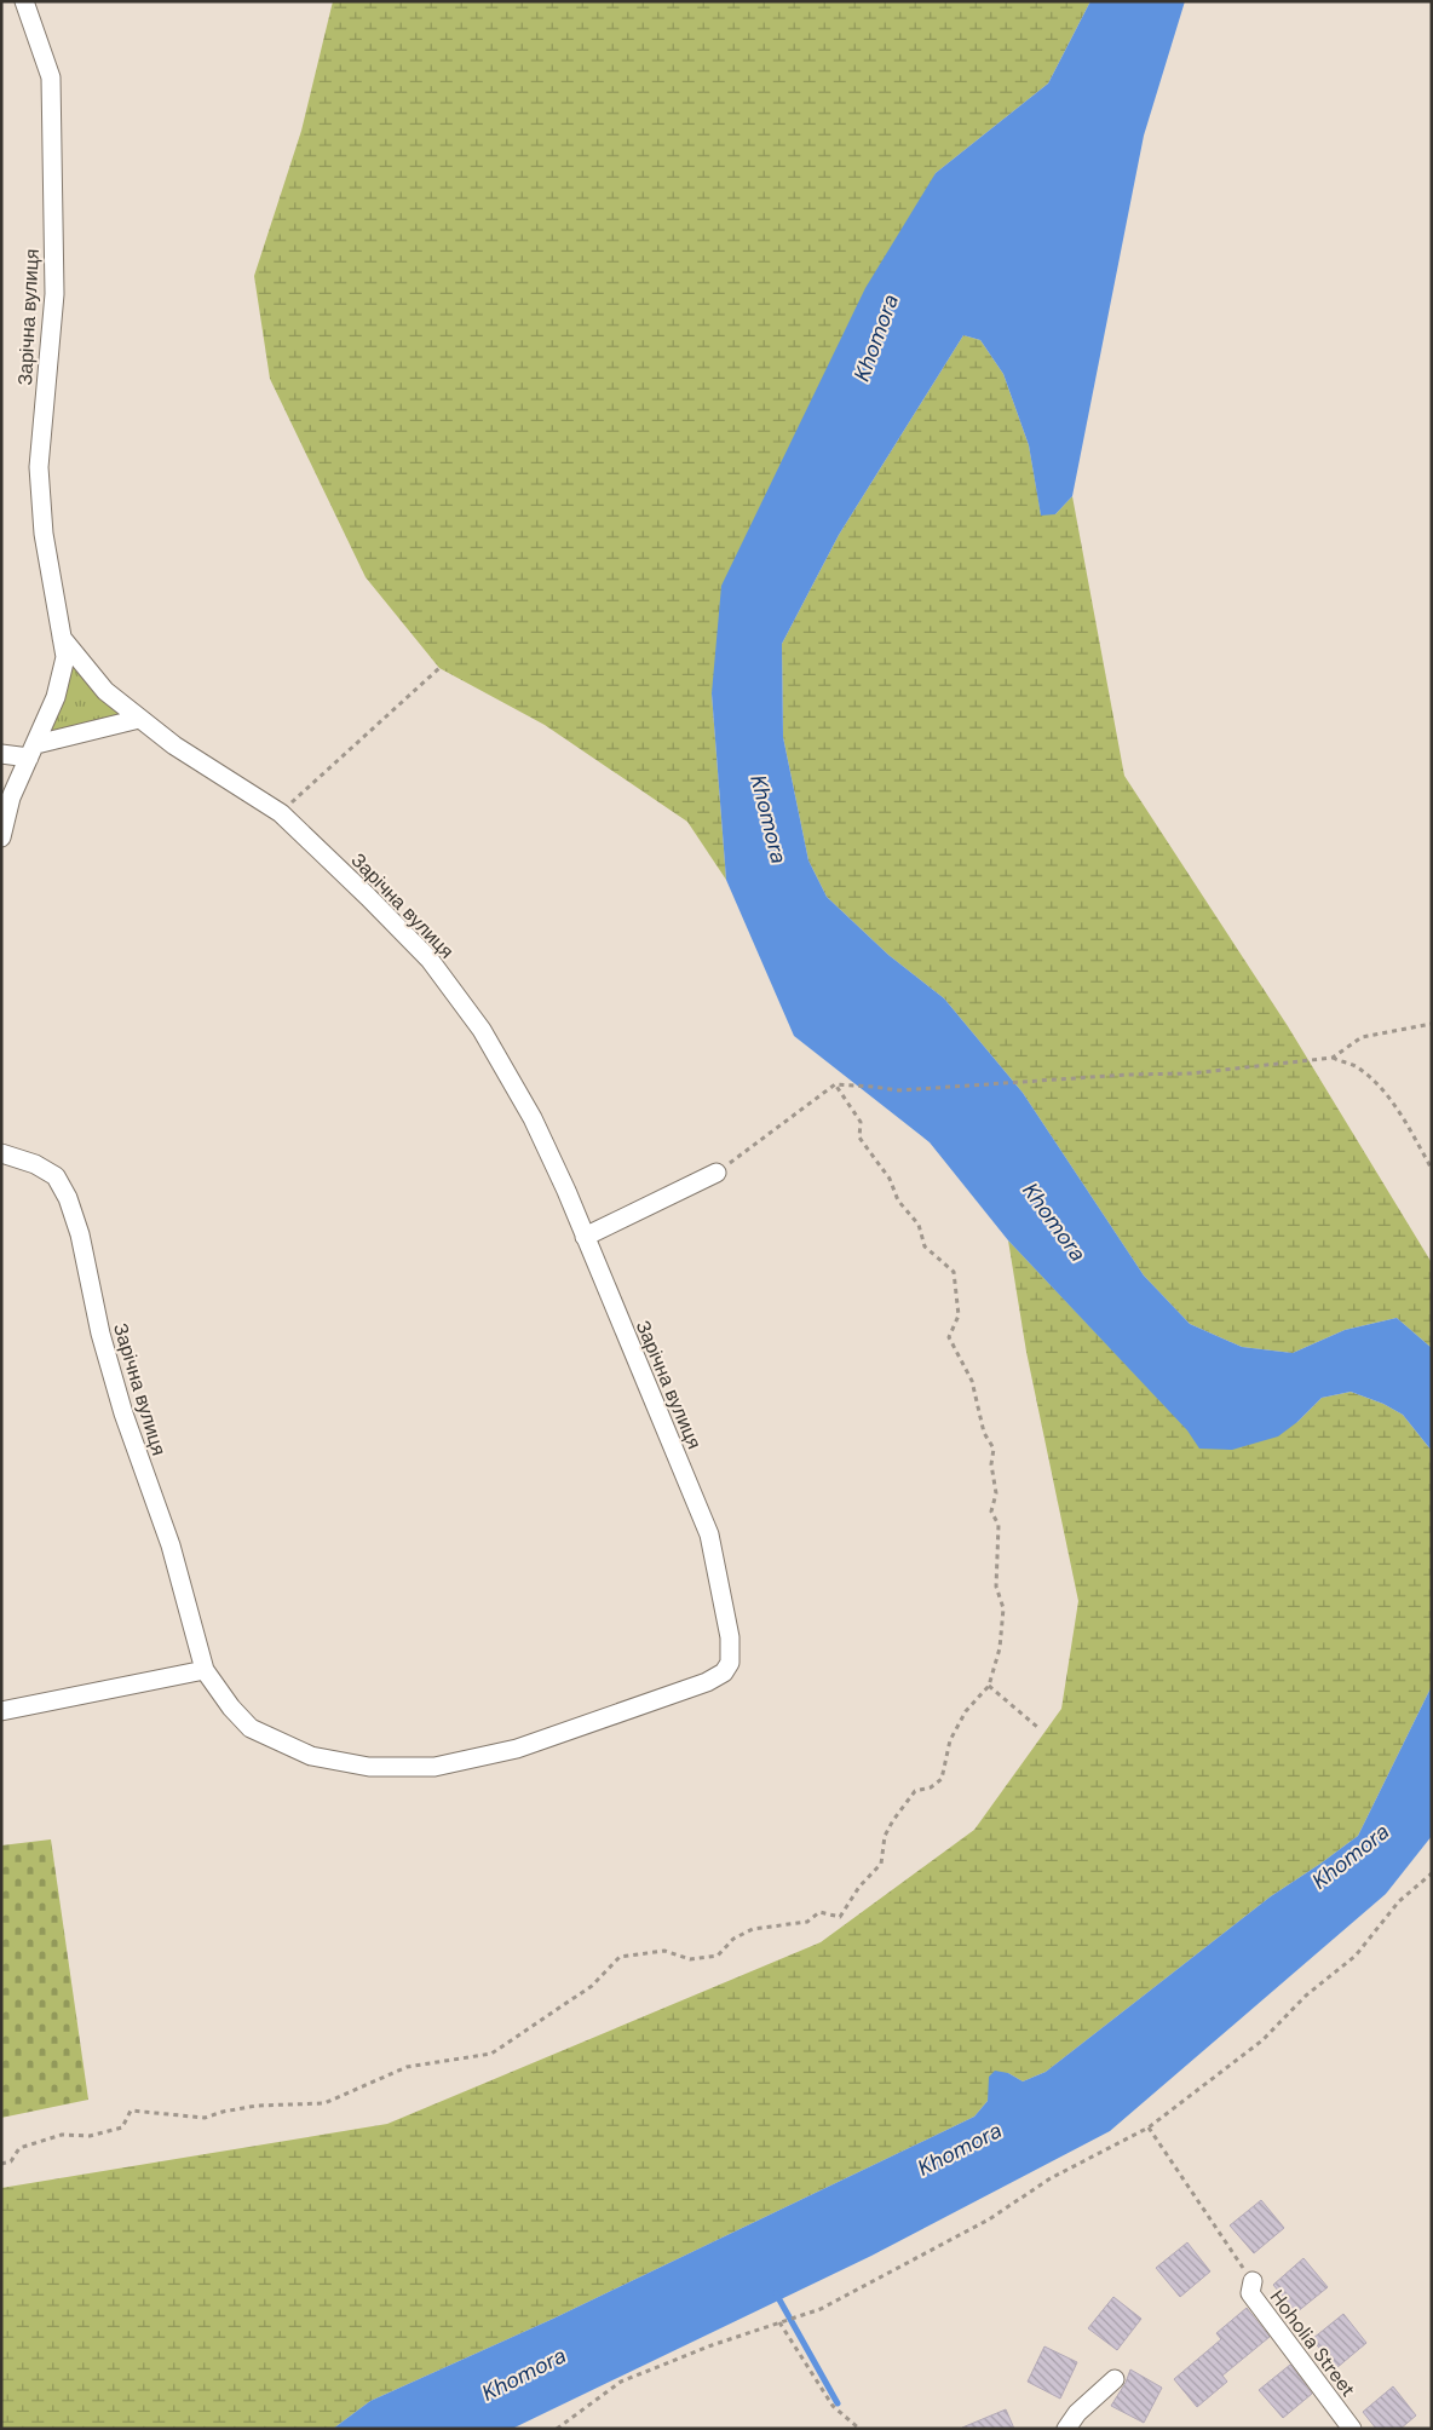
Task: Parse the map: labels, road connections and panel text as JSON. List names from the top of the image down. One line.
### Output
{"streets":{"street":["Зарічна вулиця","Hoholia Street"]},"water":["Khomora"]}
